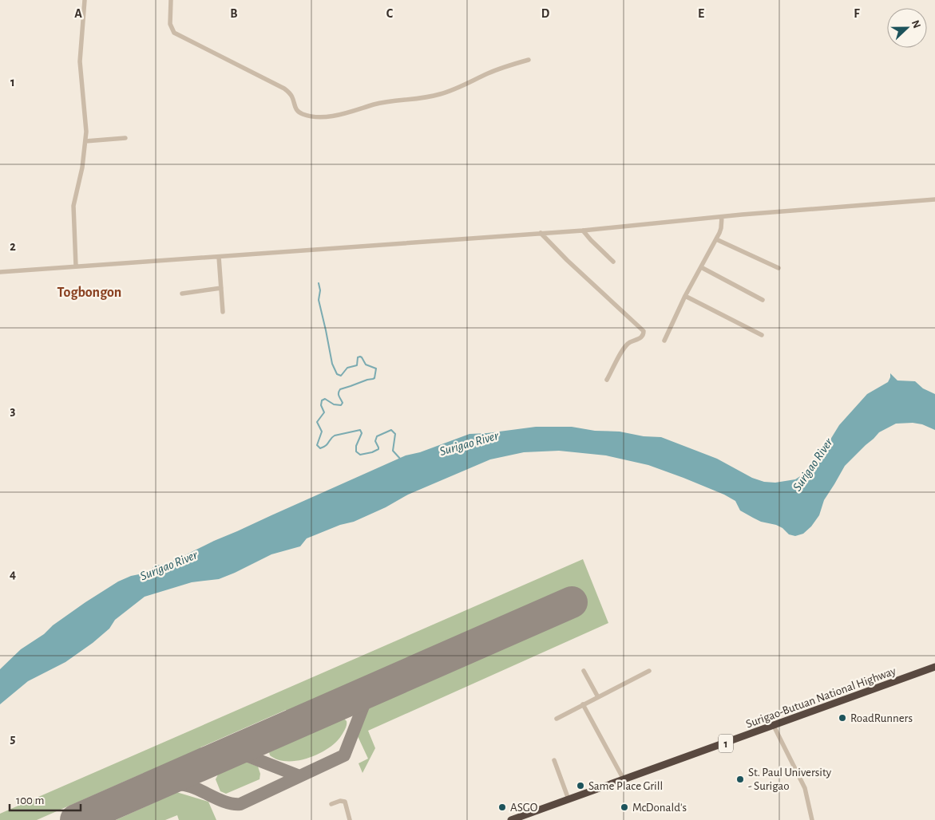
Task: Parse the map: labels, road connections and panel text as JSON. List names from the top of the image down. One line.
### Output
{"streets":{"highway":["Surigao-Butuan National Highway","1"]},"districts":["Togbongon"],"water":["Surigao River"],"places":["RoadRunners","St. Paul University - Surigao","Same Place Grill","ASGO","McDonald's"],"scale_bar":"100 m","north":"right","grid":{"columns":["A","B","C","D","E","F"],"rows":["1","2","3","4","5"]}}
